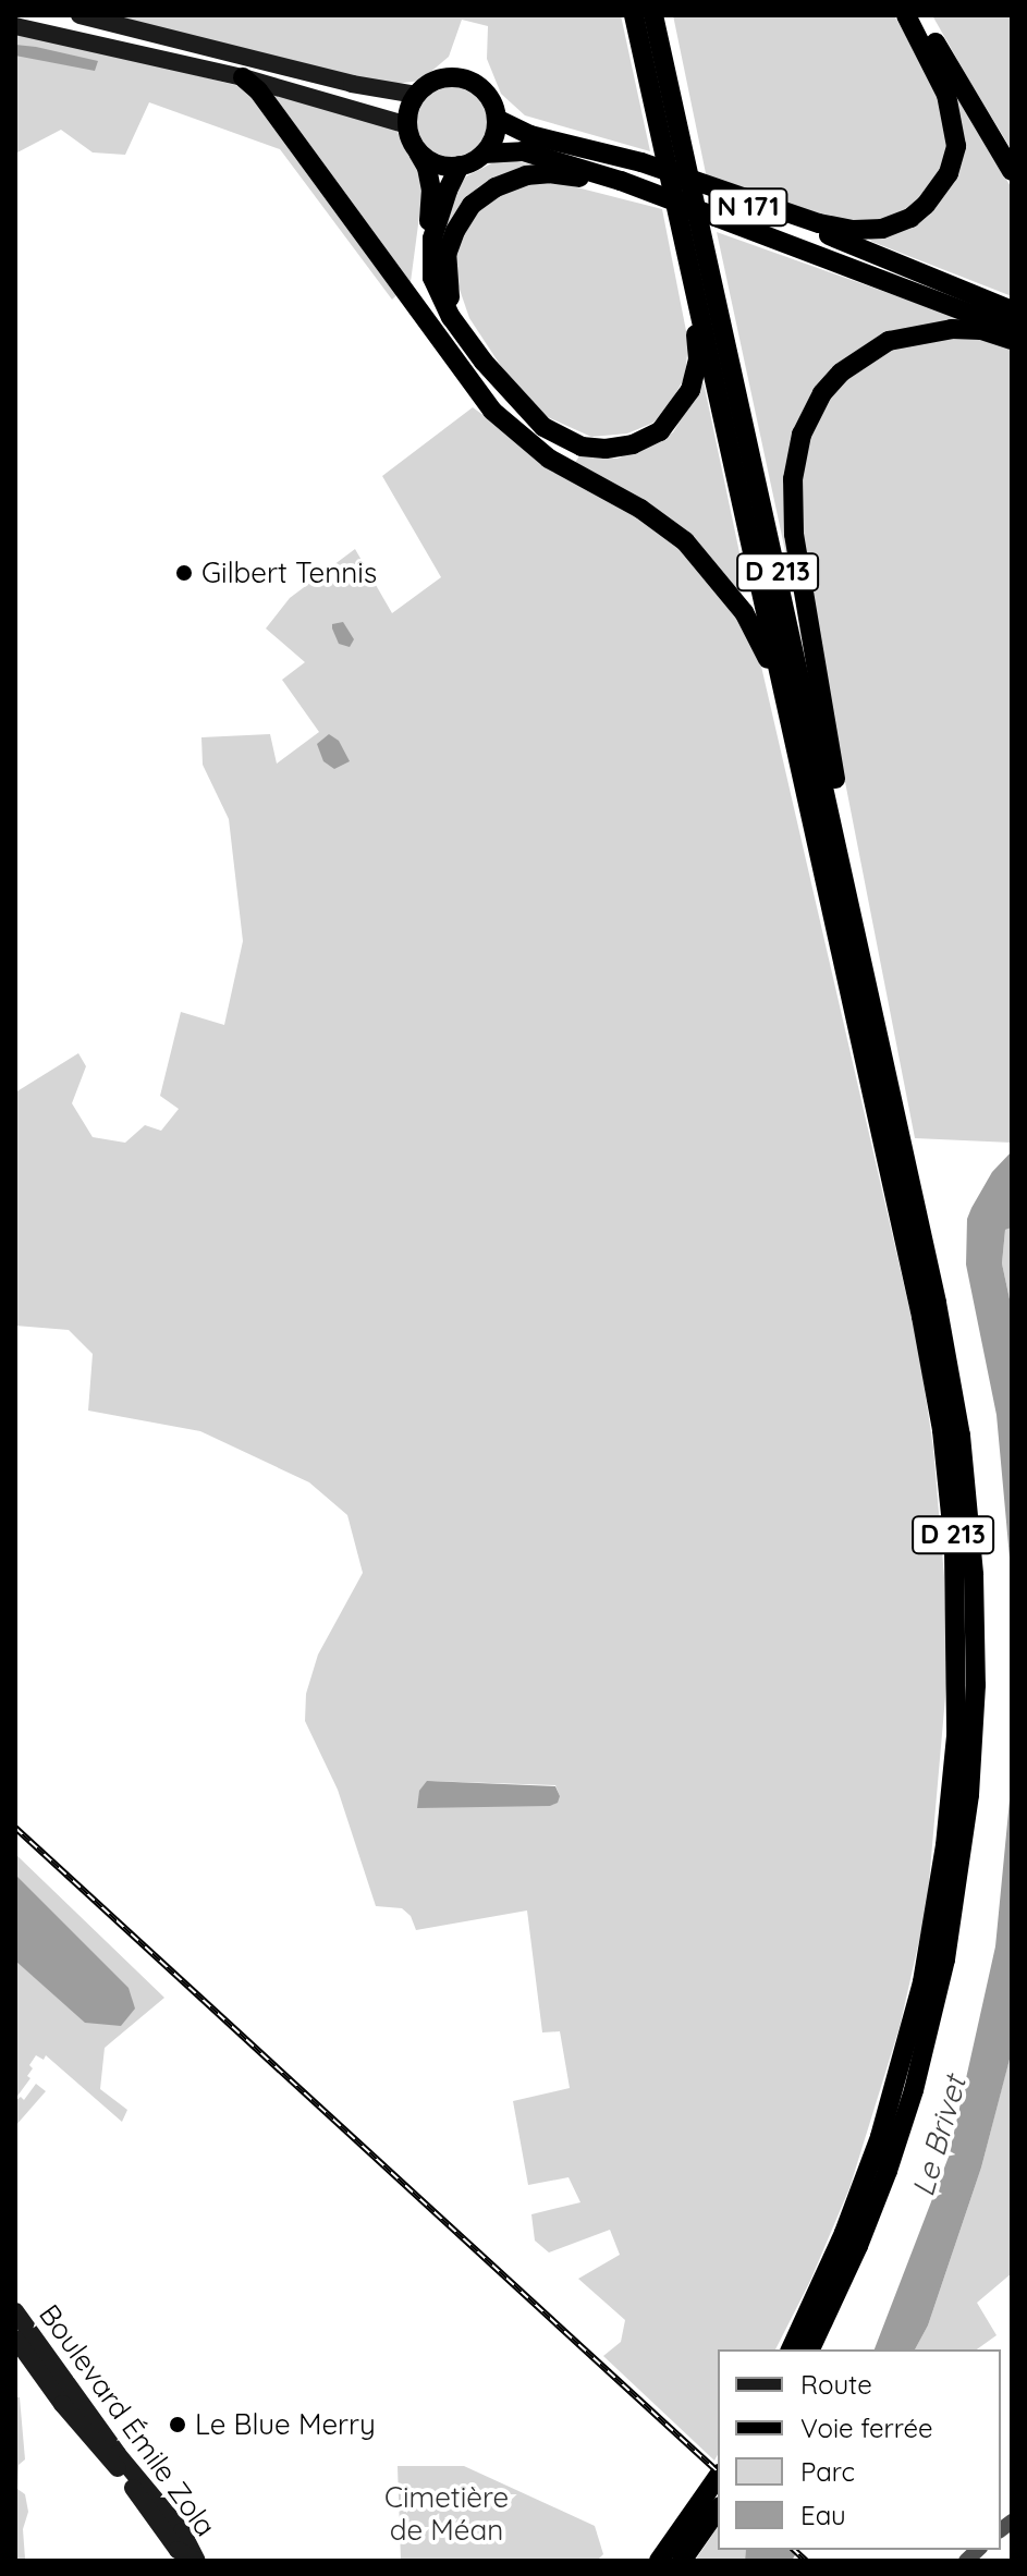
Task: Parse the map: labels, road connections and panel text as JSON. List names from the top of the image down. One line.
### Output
{"streets":{"highway":["N 171","D 213"],"main road":["Boulevard Émile Zola"]},"water":["Le Brivet"],"parks":["Cimetière de Méan"],"places":["Gilbert Tennis","Le Blue Merry"],"legend":["Route","Voie ferrée","Parc","Eau"]}
